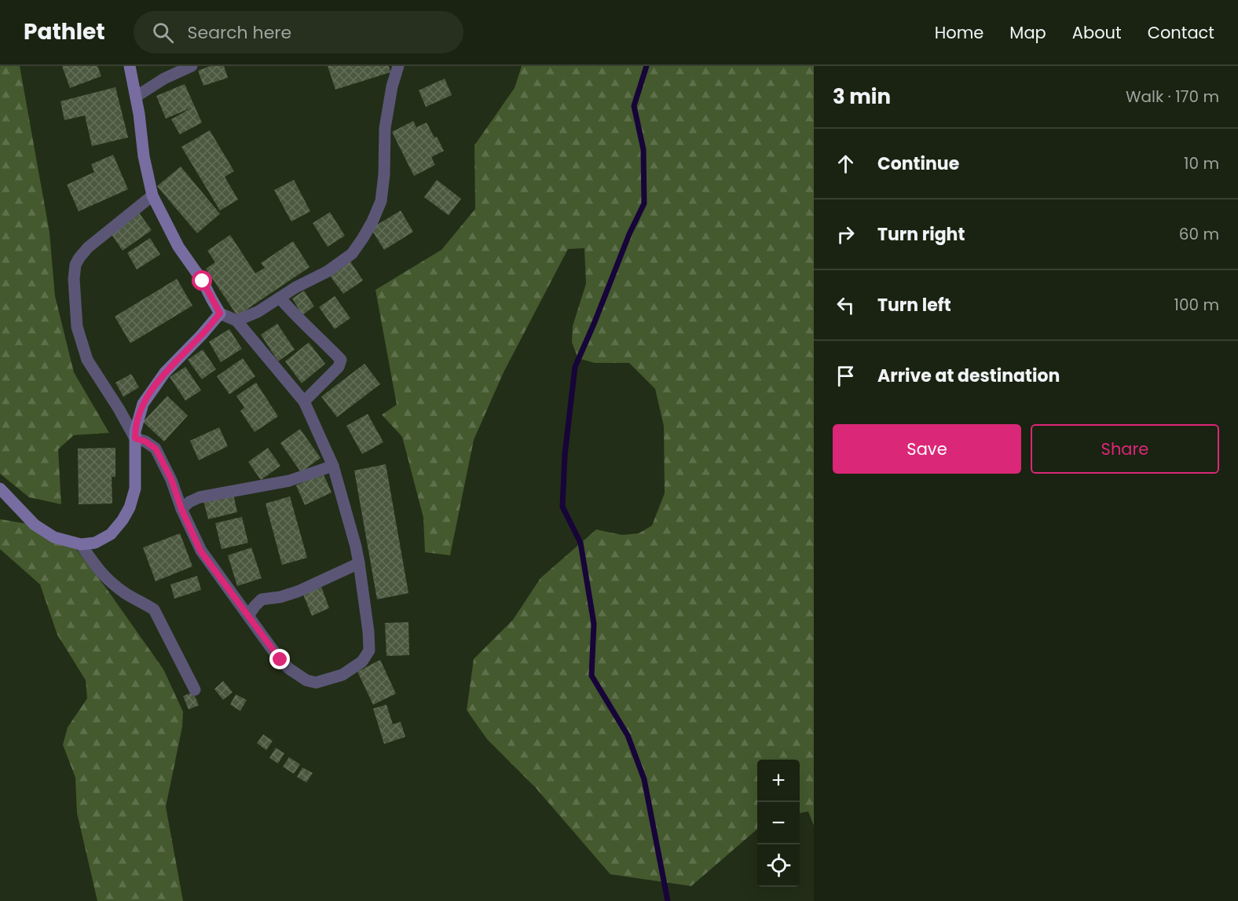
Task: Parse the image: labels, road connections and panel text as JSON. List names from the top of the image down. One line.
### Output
{"page":{"header":"Pathlet","search":"Search here","nav":["Home","Map","About","Contact"],"heading":["3 min","Walk · 170 m"],"list":[["Continue","10 m"],["Turn right","60 m"],["Turn left","100 m"],"Arrive at destination"],"buttons":["Save","Share"],"map_buttons":["+","−"]}}
